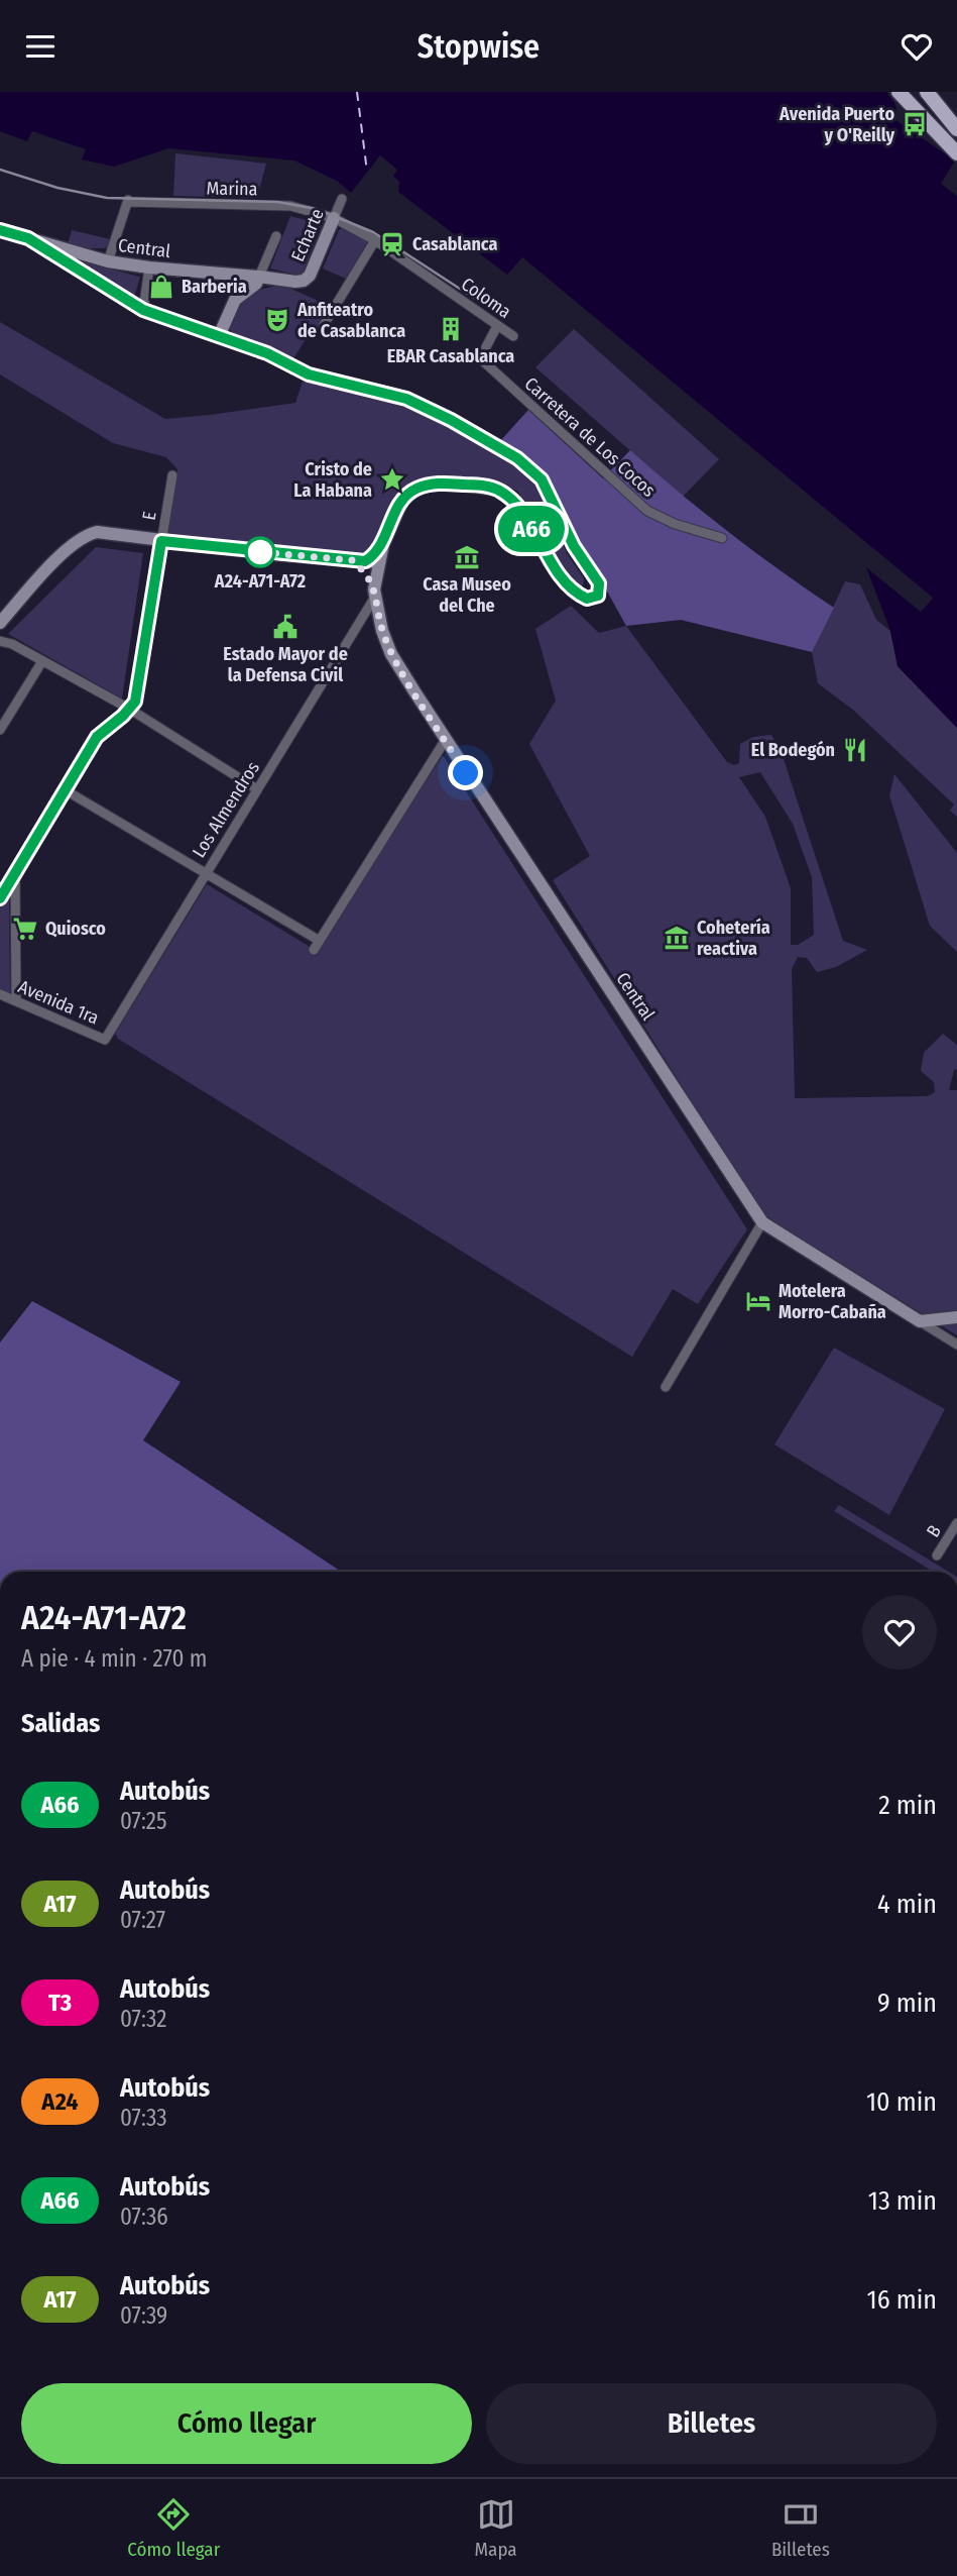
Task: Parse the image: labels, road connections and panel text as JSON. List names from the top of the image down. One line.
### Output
{"streets":{"street":["Marina","Echarte","Central","Coloma","Carretera de Los Cocos","E","Los Almendros","Avenida 1ra","B"]},"crossings":[["Marina","Echarte"],["Marina","Central"],["Marina","Coloma"],["Echarte","Central"],["Echarte","Coloma"],["Central","Los Almendros"],["Coloma","Carretera de Los Cocos"],["Los Almendros","Avenida 1ra"]],"places":{"bus stop":["Avenida Puerto y O'Reilly"],"station":["Casablanca"],"shop":["Barberia"],"theatre":["Anfiteatro de Casablanca"],"building":["EBAR Casablanca"],"place":["Cristo de La Habana"],"other":["A24-A71-A72"],"museum":["Casa Museo del Che","Cohetería reactiva"],"public building":["Estado Mayor de la Defensa Civil"],"restaurant":["El Bodegón"],"supermarket":["Quiosco"],"hotel":["Motelera Morro-Cabaña"]},"lines":["bus line A66"],"page":{"header":"Stopwise","on_map":"A66","heading":[["A24-A71-A72","A pie · 4 min · 270 m"],"Salidas"],"list":[{"mark":"A66","name":"Autobús","note":"07:25","value":"2 min"},{"mark":"A17","name":"Autobús","note":"07:27","value":"4 min"},{"mark":"T3","name":"Autobús","note":"07:32","value":"9 min"},{"mark":"A24","name":"Autobús","note":"07:33","value":"10 min"},{"mark":"A66","name":"Autobús","note":"07:36","value":"13 min"},{"mark":"A17","name":"Autobús","note":"07:39","value":"16 min"}],"buttons":["Cómo llegar","Billetes"],"tabs":["Cómo llegar","Mapa","Billetes"]}}
